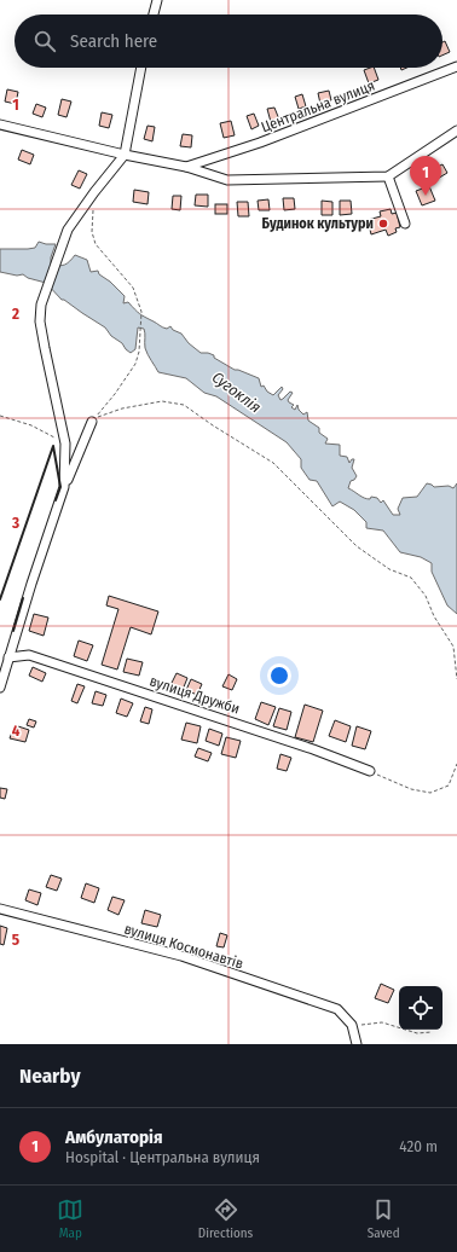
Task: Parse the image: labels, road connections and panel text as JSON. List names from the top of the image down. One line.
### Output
{"streets":{"street":["Центральна вулиця","вулиця Дружби","вулиця Космонавтів"]},"water":["Сугоклія"],"places":["Будинок культури"],"page":{"search":"Search here","pins":"1","heading":"Nearby","list":[{"mark":"1","name":"Амбулаторія","note":"Hospital · Центральна вулиця","value":"420 m"}],"nav":["Map","Directions","Saved"]},"grid":{"rows":["1","2","3","4","5"]}}
